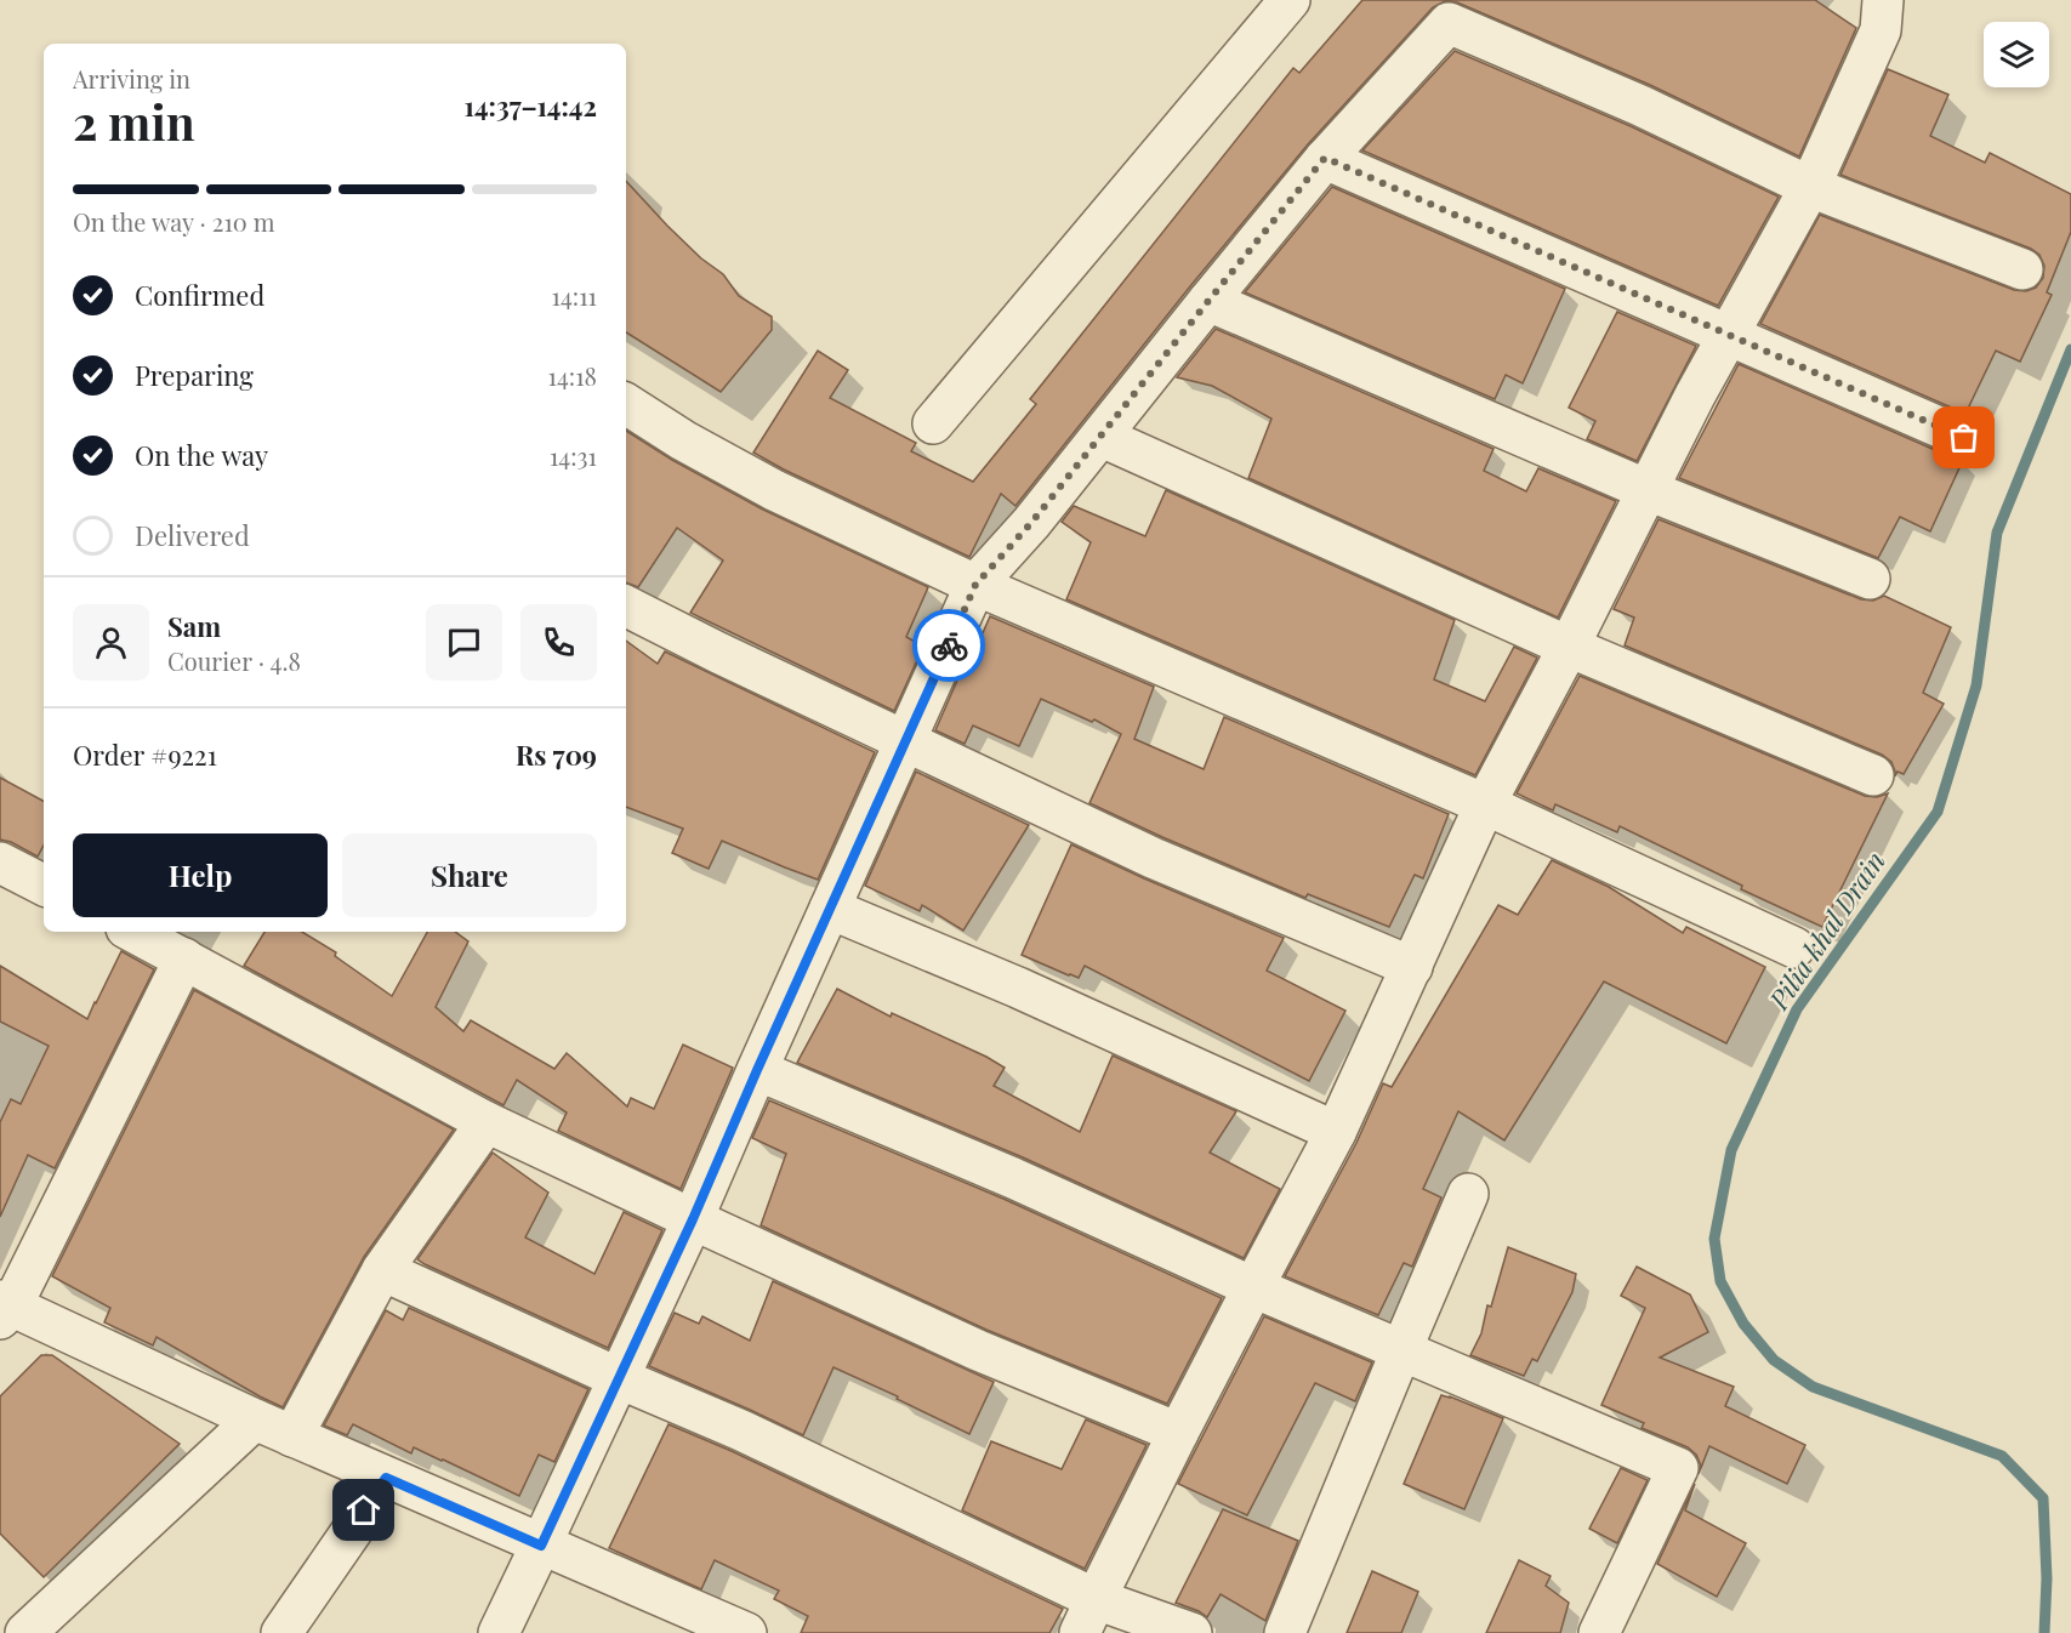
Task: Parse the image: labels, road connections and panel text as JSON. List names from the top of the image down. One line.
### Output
{"water":["Pilia khal Drain"],"page":{"heading":["2 min","Arriving in","14:37–14:42"],"panel":["Sam","Courier · 4.8","Order #9221","Rs 709"],"bar":"On the way · 210 m","list":[["Confirmed","14:11"],["Preparing","14:18"],["On the way","14:31"],"Delivered"],"buttons":["Help","Share"]}}
